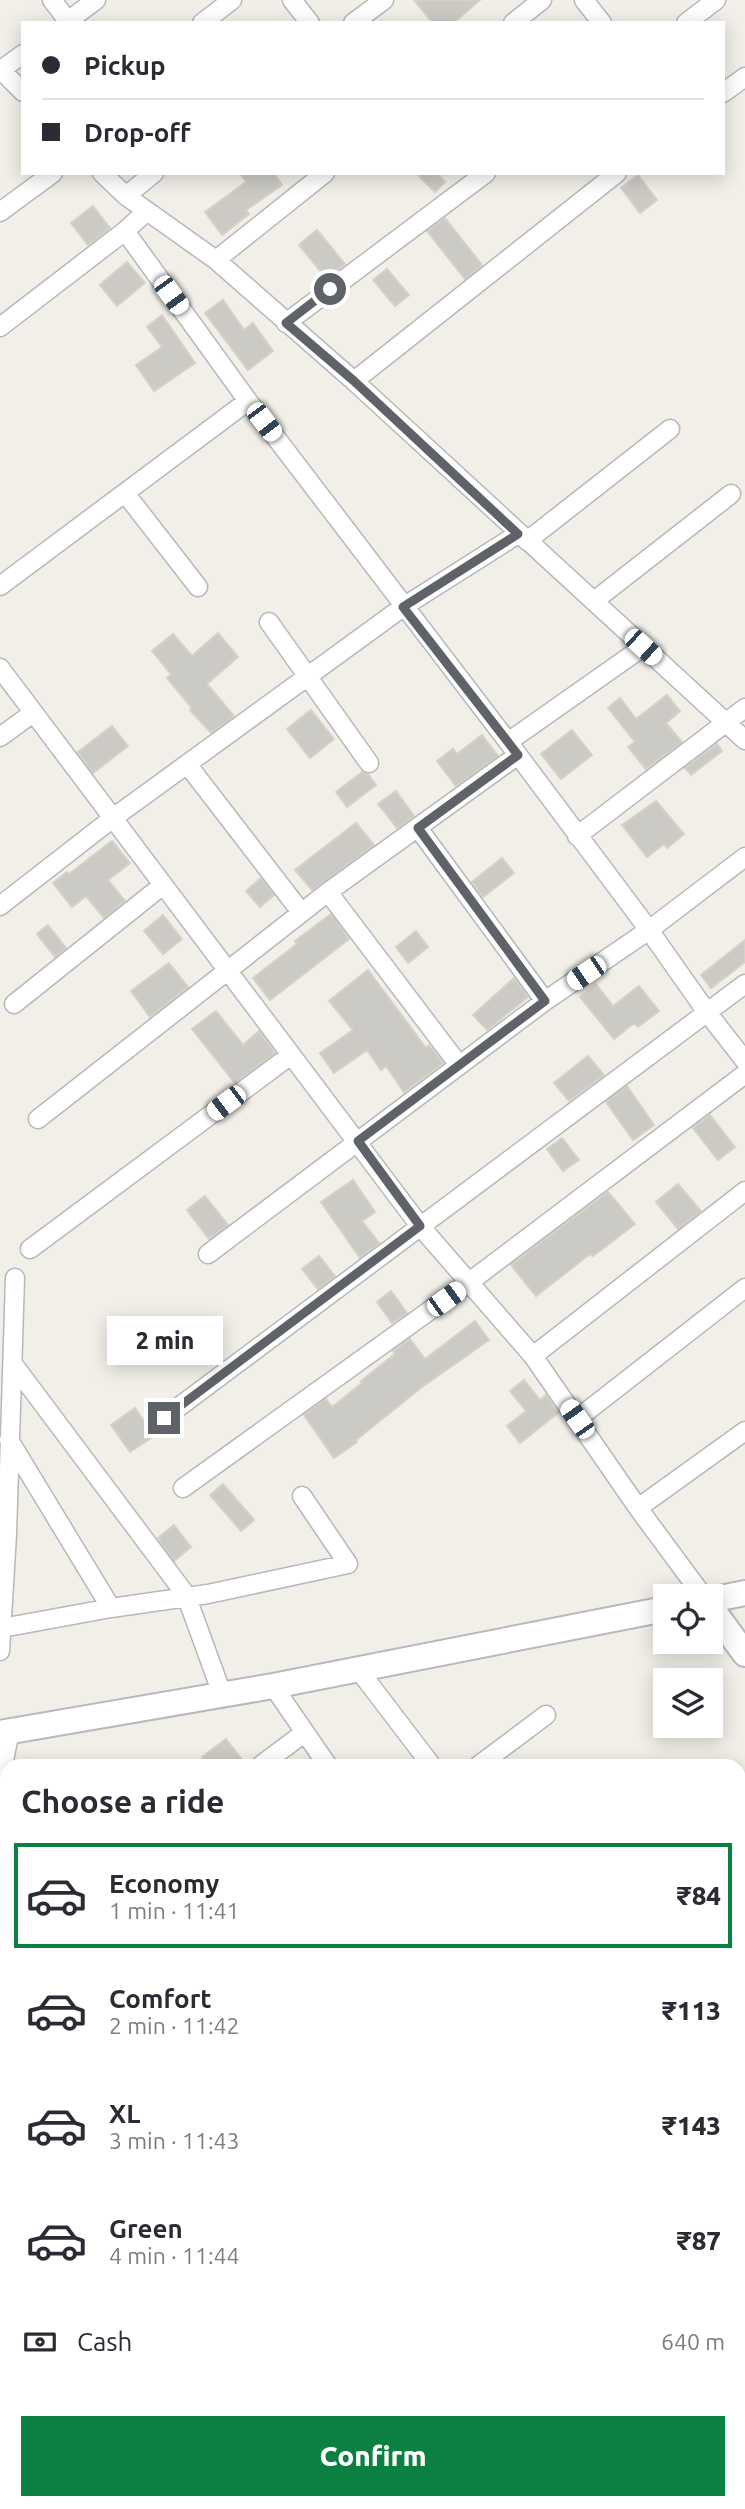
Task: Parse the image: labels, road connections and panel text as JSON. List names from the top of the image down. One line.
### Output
{"page":{"banner":["Pickup","Drop-off"],"bubble":"2 min","heading":"Choose a ride","list":[{"name":"Economy","note":"1 min · 11:41","value":"₹84"},{"name":"Comfort","note":"2 min · 11:42","value":"₹113"},{"name":"XL","note":"3 min · 11:43","value":"₹143"},{"name":"Green","note":"4 min · 11:44","value":"₹87"}],"pay":["Cash","640 m"],"buttons":"Confirm"}}
